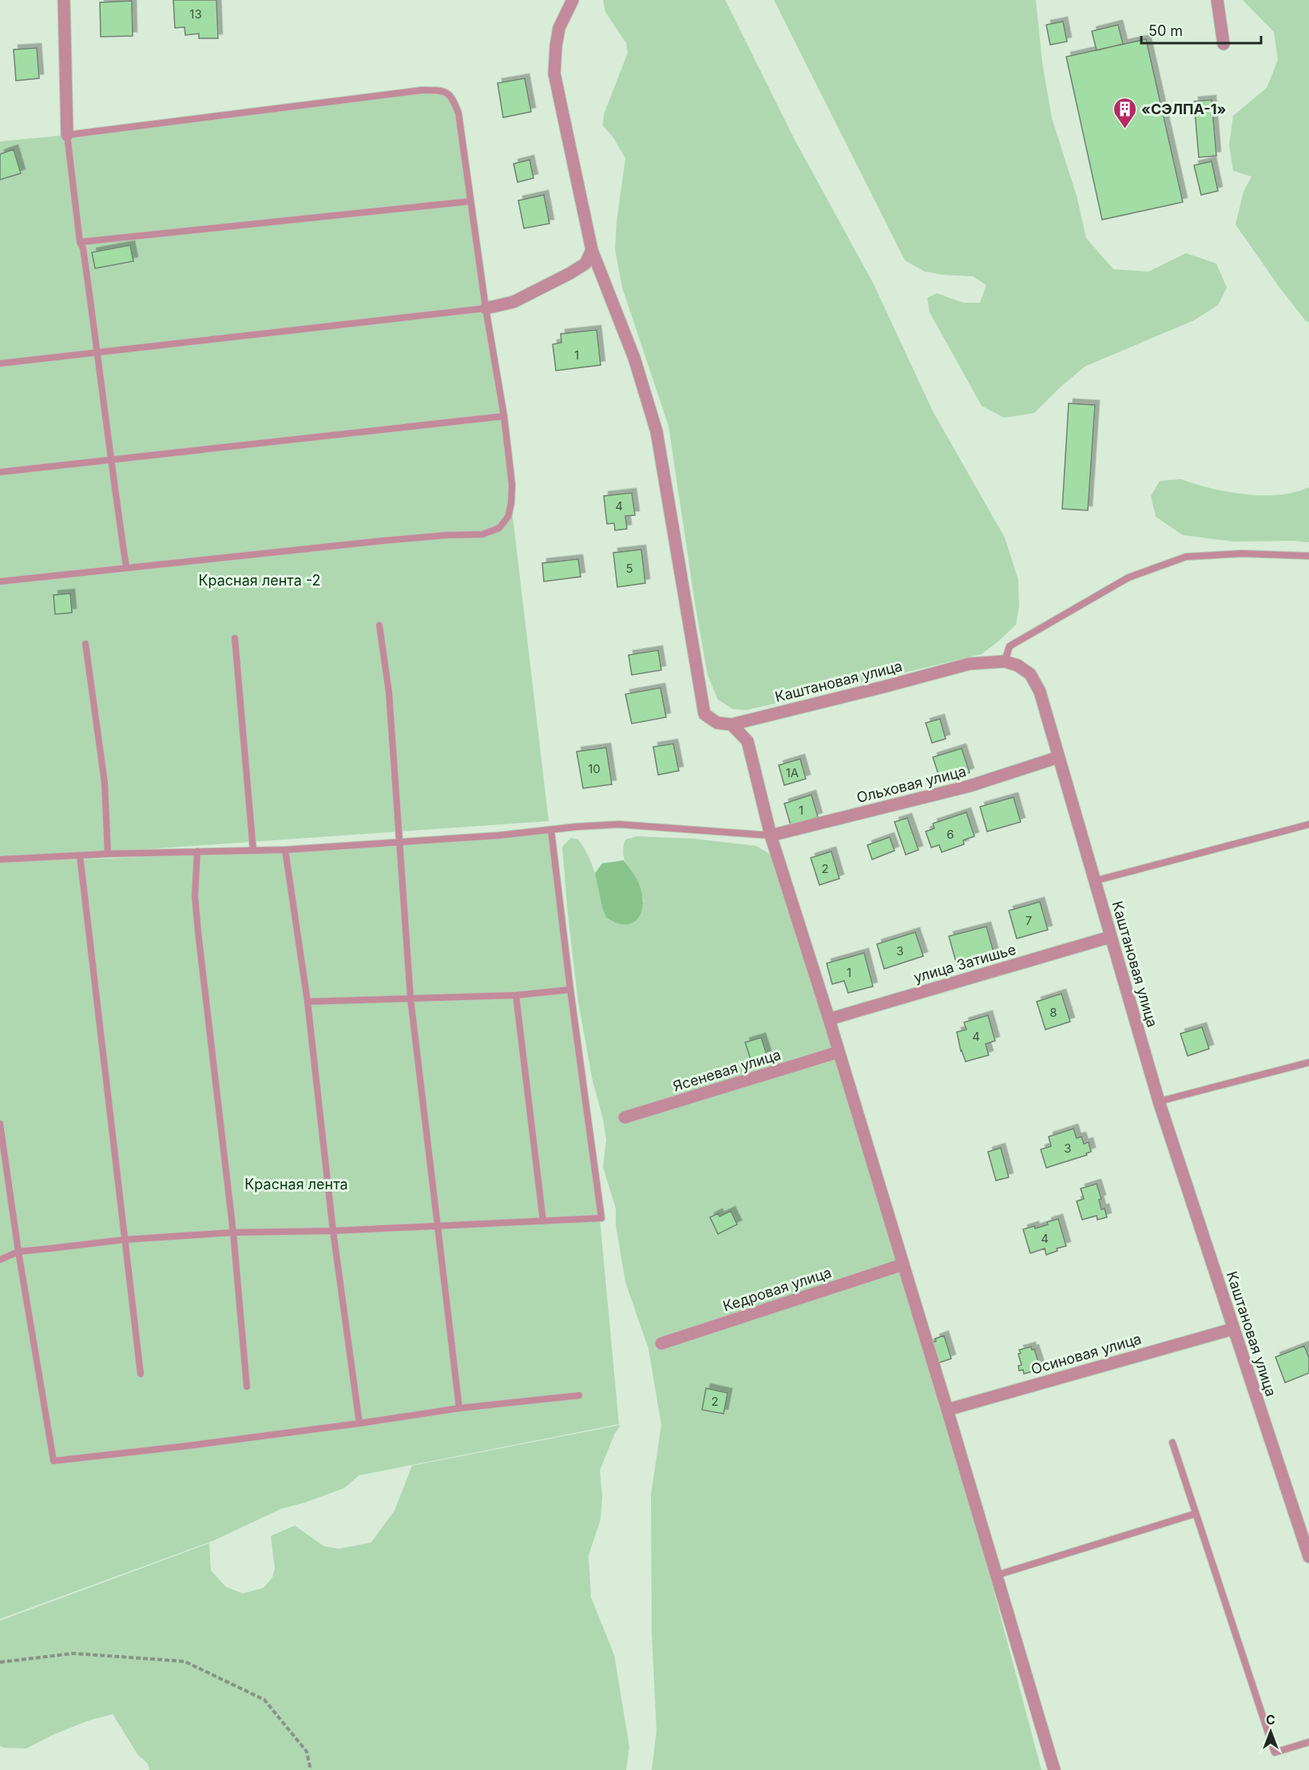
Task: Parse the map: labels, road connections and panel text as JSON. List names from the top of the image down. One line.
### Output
{"streets":{"street":["Каштановая улица","Ольховая улица","улица Затишье","Ясеневая улица","Кедровая улица","Осиновая улица"]},"crossings":[["Каштановая улица","Ольховая улица"],["Каштановая улица","улица Затишье"],["Каштановая улица","Осиновая улица"]],"parks":["Красная лента -2","Красная лента"],"places":{"building":["«СЭЛПА-1»"]},"house_numbers":["13","1","4","5","10","1А","1","6","2","7","3","1","8","4","3","4","2"],"scale_bar":"50 m","north":"top"}
